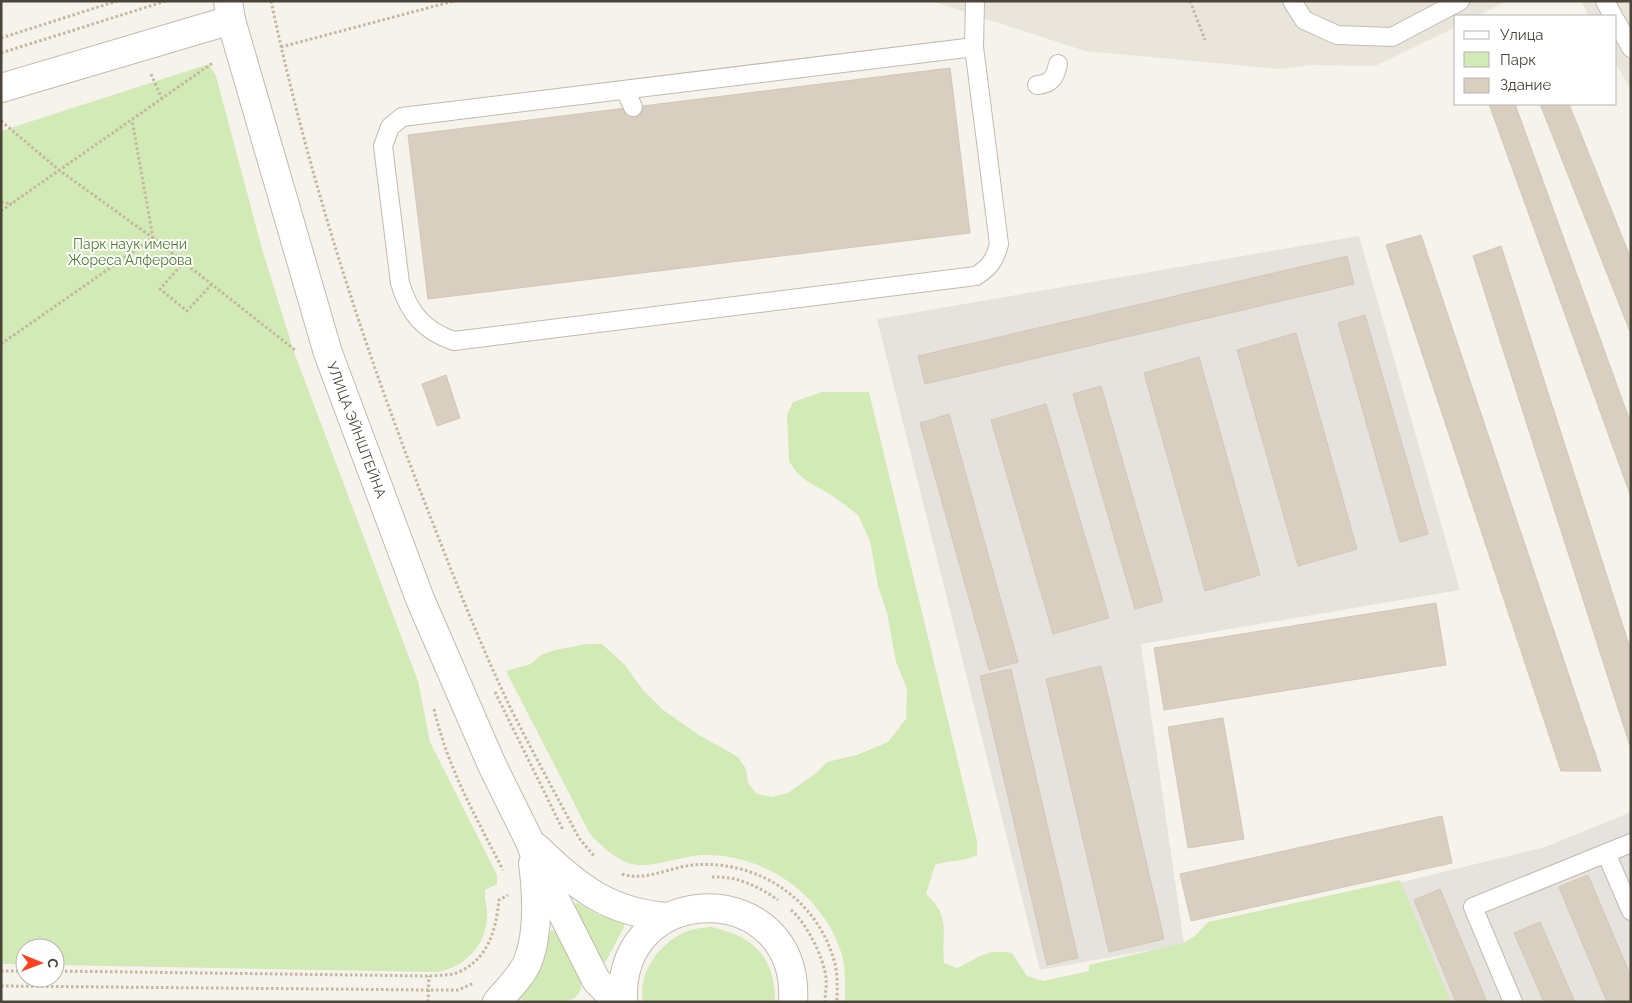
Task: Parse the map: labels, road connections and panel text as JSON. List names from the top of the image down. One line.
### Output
{"streets":{"street":["УЛИЦА ЭЙНШТЕЙНА"]},"parks":["Парк наук имени Жореса Алферова"],"legend":["Улица","Парк","Здание"],"north":"right"}
